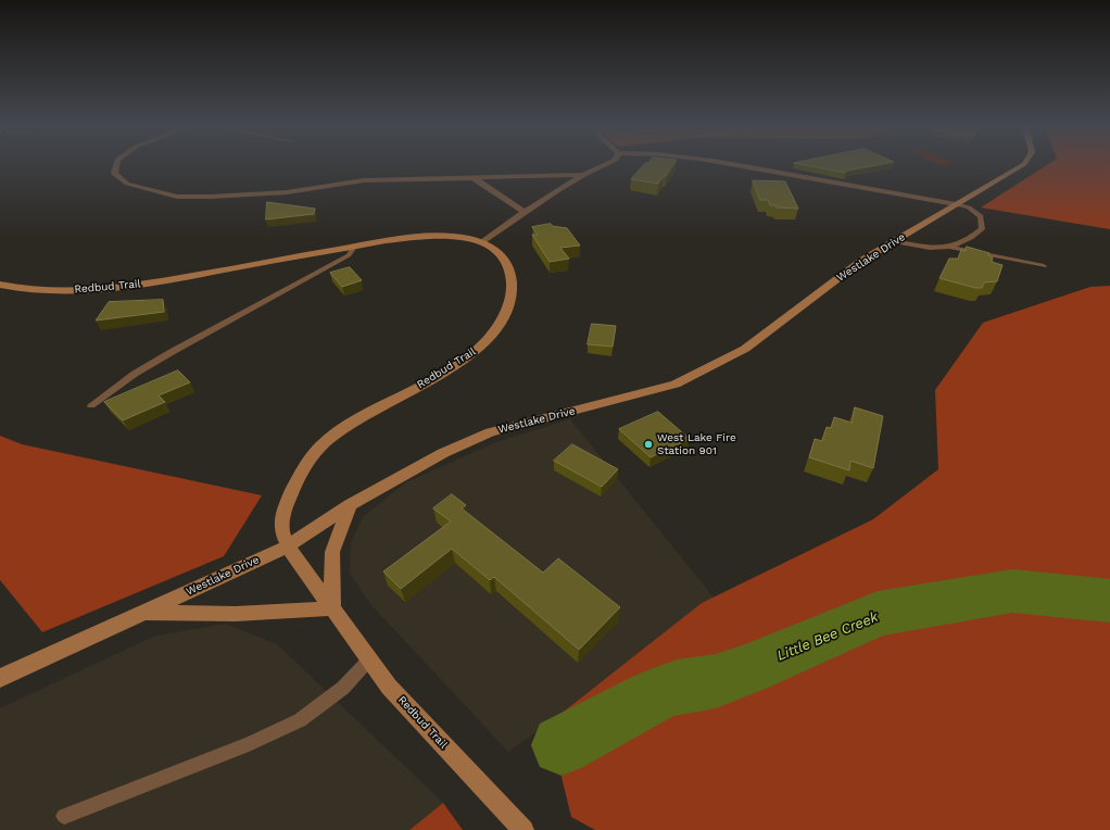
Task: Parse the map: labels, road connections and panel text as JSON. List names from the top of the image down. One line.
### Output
{"streets":{"street":["Westlake Drive","Redbud Trail"]},"crossings":[["Westlake Drive","Redbud Trail"]],"water":["Little Bee Creek"],"places":["West Lake Fire Station 901"]}
